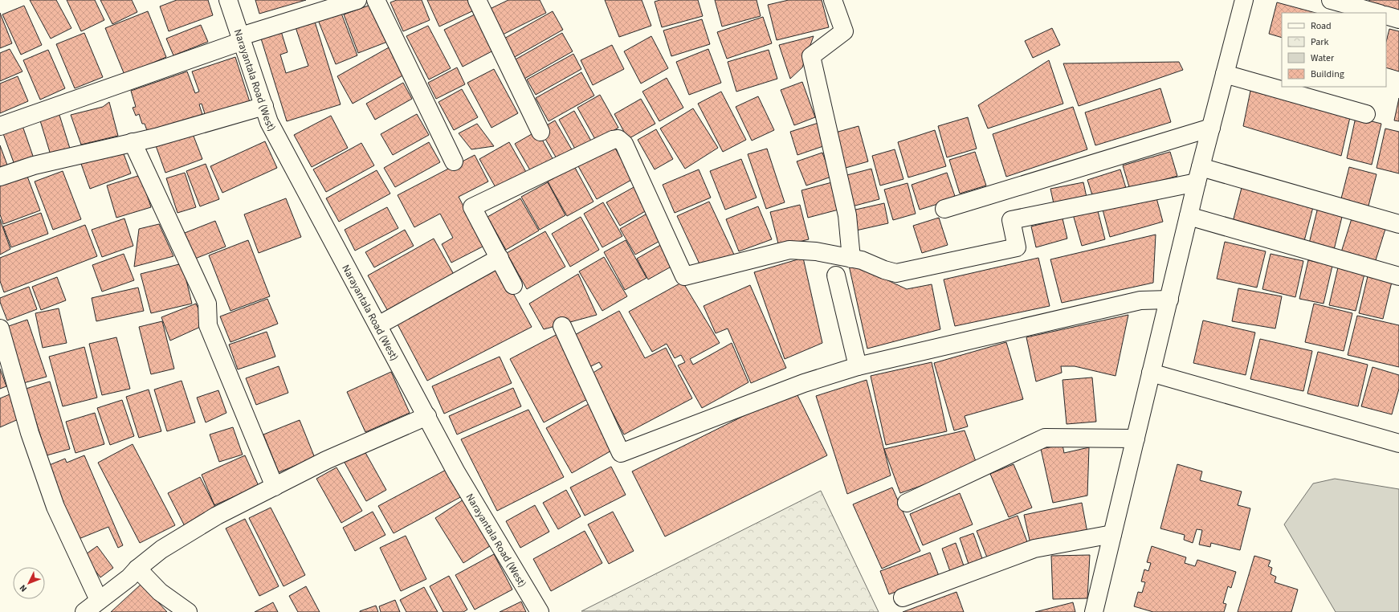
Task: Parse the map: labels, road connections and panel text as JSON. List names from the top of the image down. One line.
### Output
{"streets":{"street":["Narayantala Road (West)"]},"legend":["Road","Park","Water","Building"],"north":"bottom left"}
